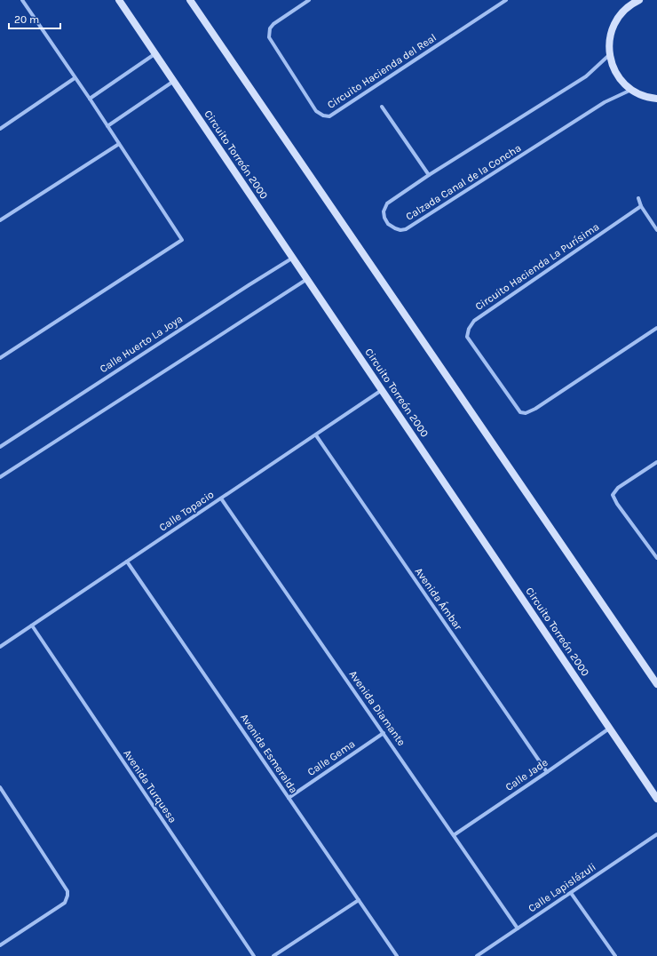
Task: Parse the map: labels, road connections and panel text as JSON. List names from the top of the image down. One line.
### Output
{"streets":{"main road":["Circuito Torreón 2000"],"street":["Circuito Hacienda del Real","Calzada Canal de la Concha","Circuito Hacienda La Purísima","Calle Huerto La Joya","Calle Topacio","Avenida Ámbar","Avenida Diamante","Avenida Esmeralda","Calle Gema","Calle Jade","Avenida Turquesa","Calle Lapislázuli"]},"crossings":[["Circuito Torreón 2000","Calle Huerto La Joya"],["Circuito Torreón 2000","Calle Topacio"],["Circuito Torreón 2000","Calle Jade"],["Calle Topacio","Avenida Ámbar"],["Calle Topacio","Avenida Diamante"],["Calle Topacio","Avenida Esmeralda"],["Calle Topacio","Avenida Turquesa"],["Avenida Ámbar","Calle Jade"],["Avenida Diamante","Calle Gema"],["Avenida Diamante","Calle Jade"],["Avenida Diamante","Calle Lapislázuli"],["Avenida Esmeralda","Calle Gema"]],"scale_bar":"20 m"}
